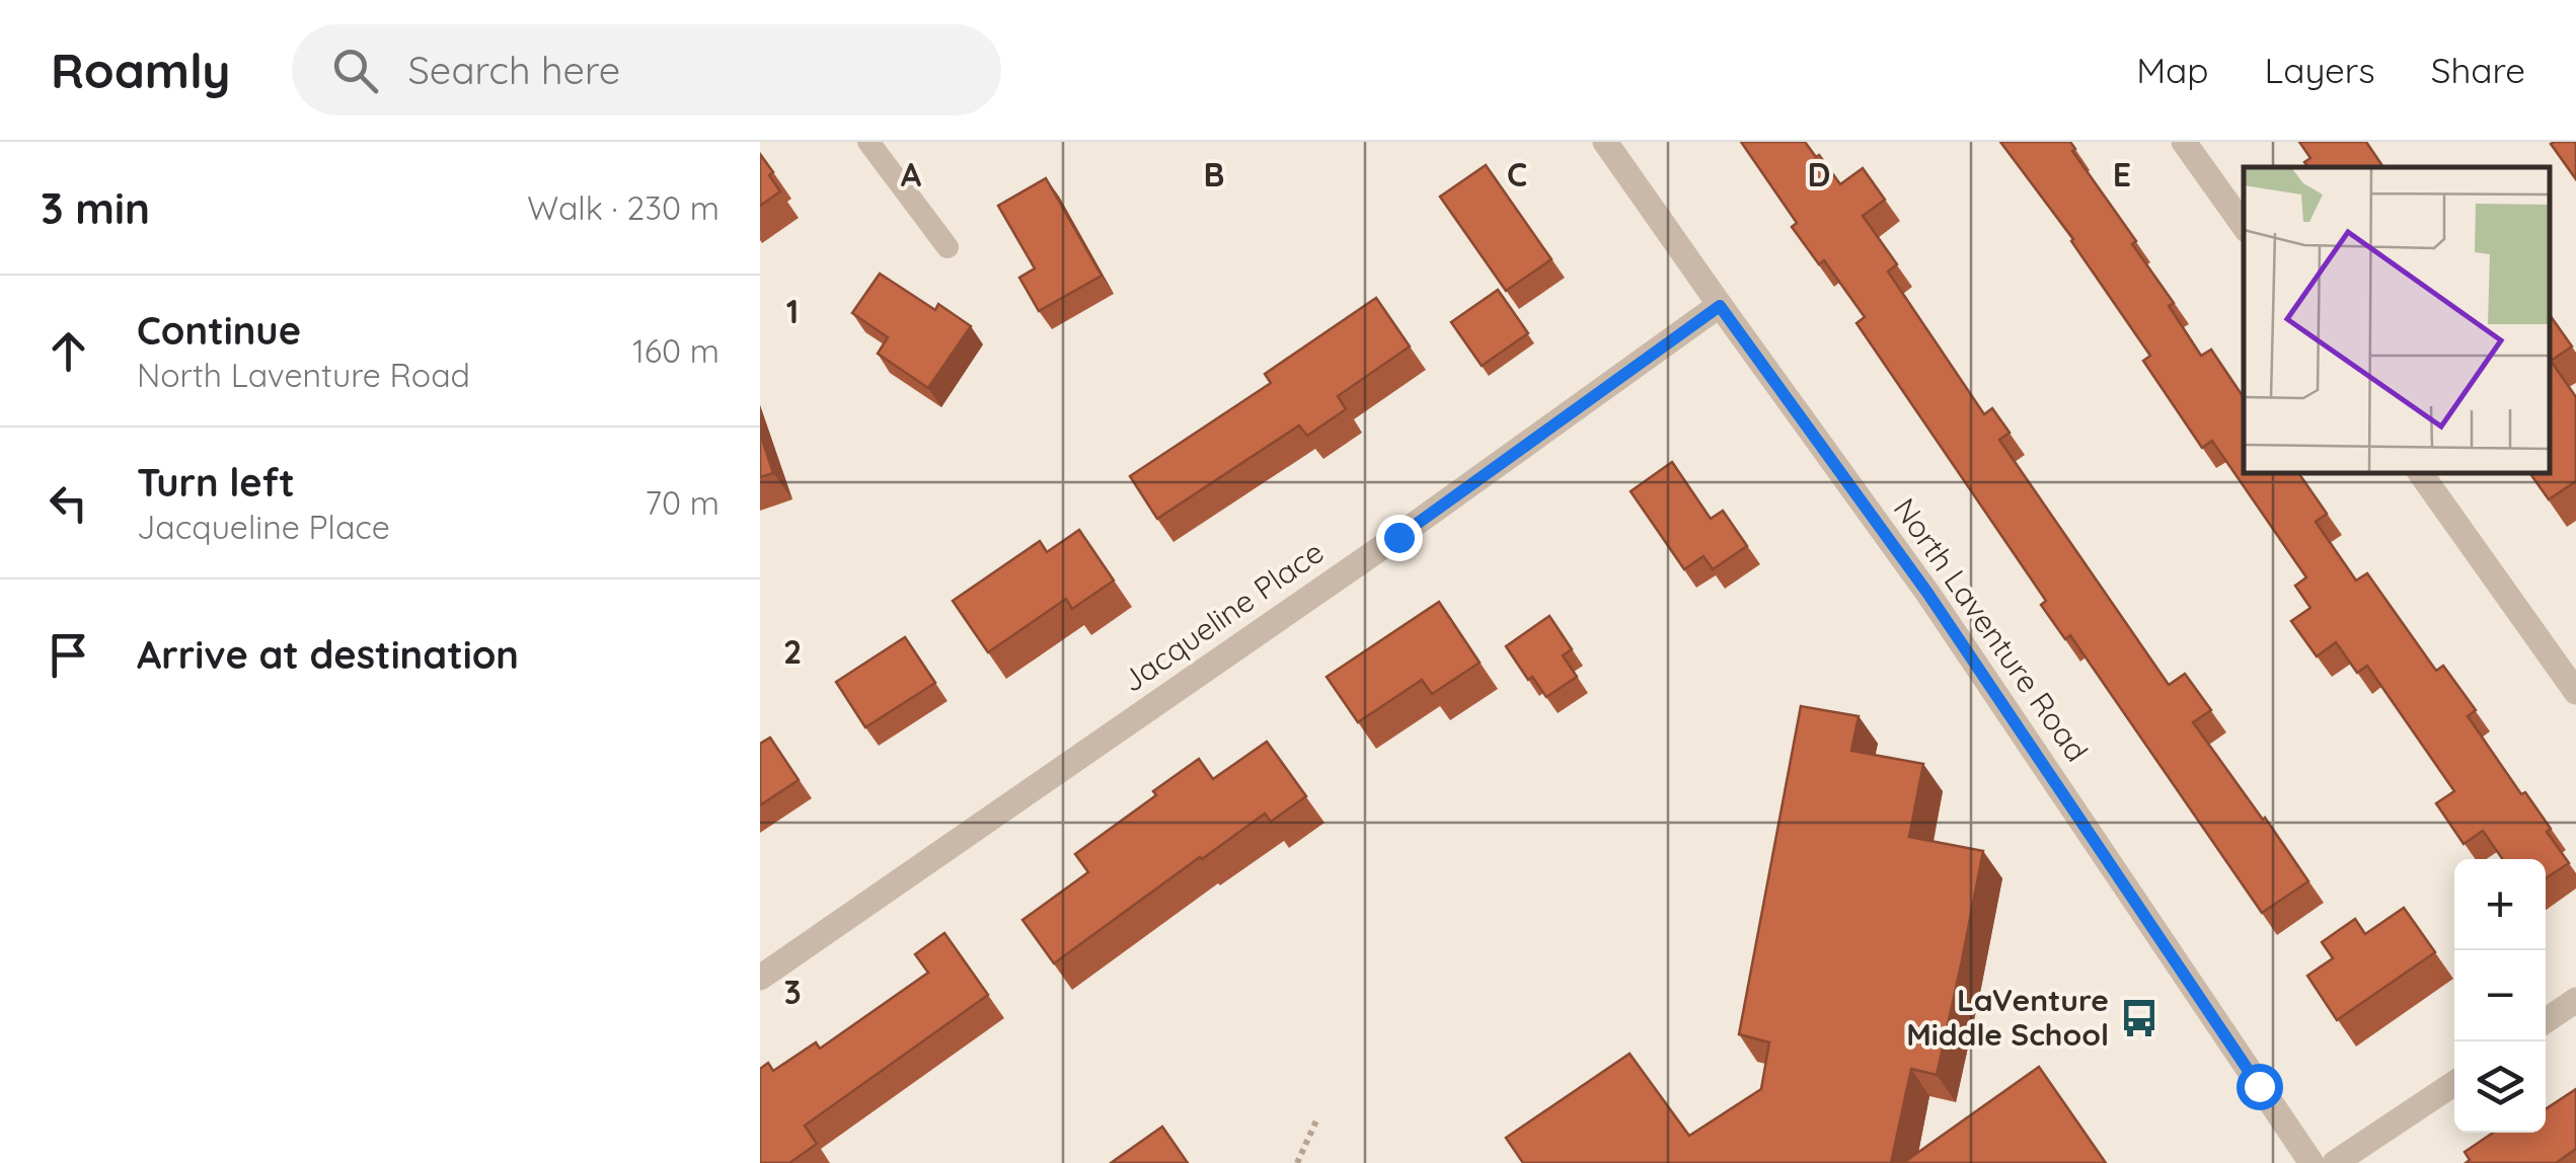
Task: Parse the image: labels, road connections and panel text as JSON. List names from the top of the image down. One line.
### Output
{"streets":{"street":["Jacqueline Place","North Laventure Road"]},"crossings":[["Jacqueline Place","North Laventure Road"]],"places":{"bus stop":["LaVenture Middle School"]},"page":{"header":"Roamly","search":"Search here","nav":["Map","Layers","Share"],"heading":["3 min","Walk · 230 m"],"list":[["Continue","North Laventure Road","160 m"],["Turn left","Jacqueline Place","70 m"],"Arrive at destination"],"map_buttons":["+","−"]},"grid":{"columns":["A","B","C","D","E"],"rows":["1","2","3"]}}
